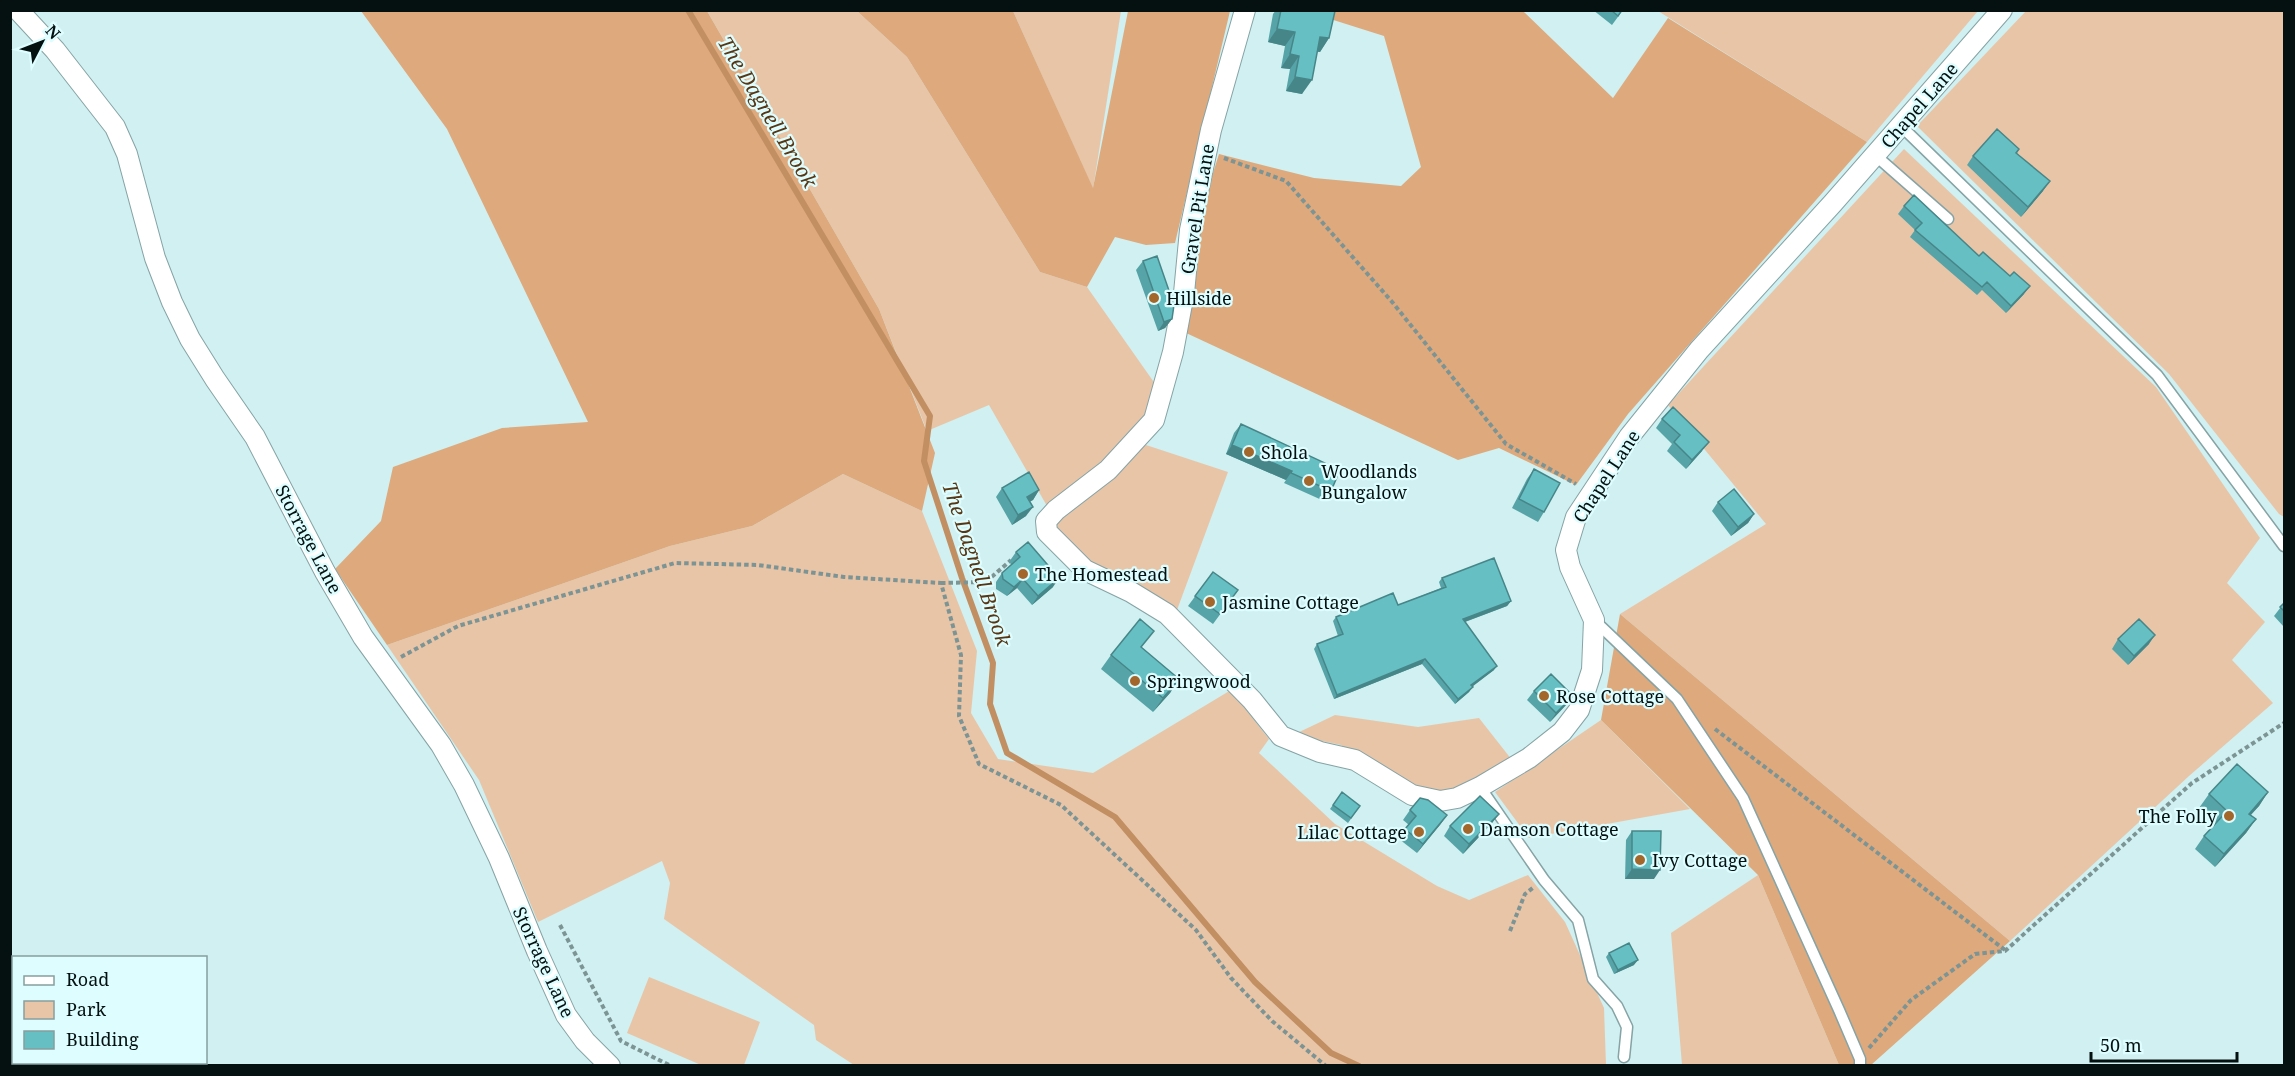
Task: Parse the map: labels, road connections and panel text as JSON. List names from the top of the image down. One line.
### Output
{"streets":{"street":["Chapel Lane","Gravel Pit Lane","Storrage Lane"]},"crossings":[["Chapel Lane","Gravel Pit Lane"]],"water":["The Dagnell Brook"],"places":["Hillside","Shola","Woodlands Bungalow","The Homestead","Jasmine Cottage","Springwood","Rose Cottage","The Folly","Damson Cottage","Lilac Cottage","Ivy Cottage"],"legend":["Road","Park","Building"],"scale_bar":"50 m","north":"top right"}
